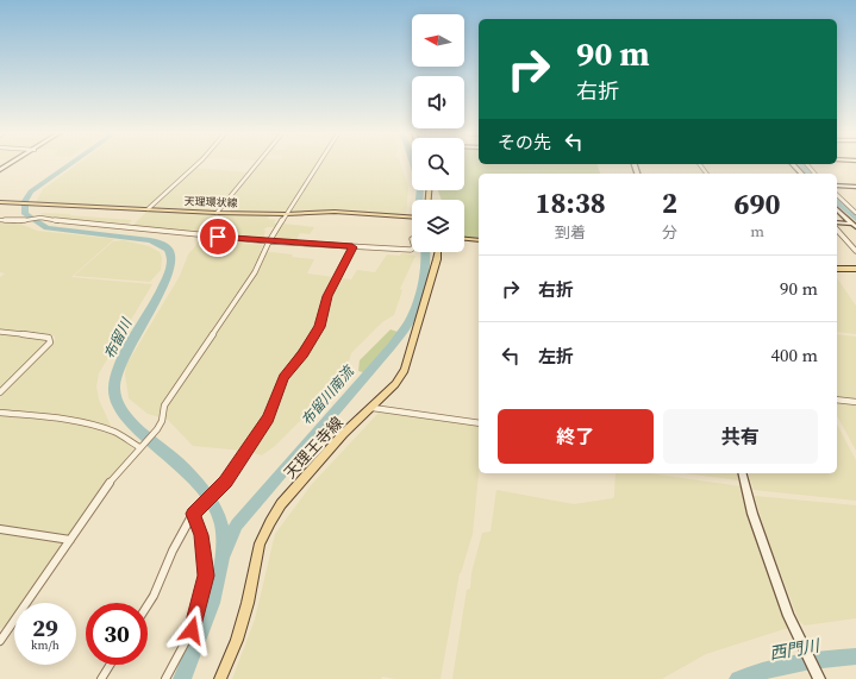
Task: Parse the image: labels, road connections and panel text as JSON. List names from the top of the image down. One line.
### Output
{"streets":{"main road":["天理環状線","天理王寺線"]},"water":["布留川","布留川南流","西門川"],"north":"left","page":{"turn":["90 m","右折"],"then":"その先","eta":["18:38","到着","2","分","690","m"],"list":[{"name":"右折","value":"90 m"},{"name":"左折","value":"400 m"}],"buttons":["終了","共有"],"speed":"29 km/h","limit":"30"}}
